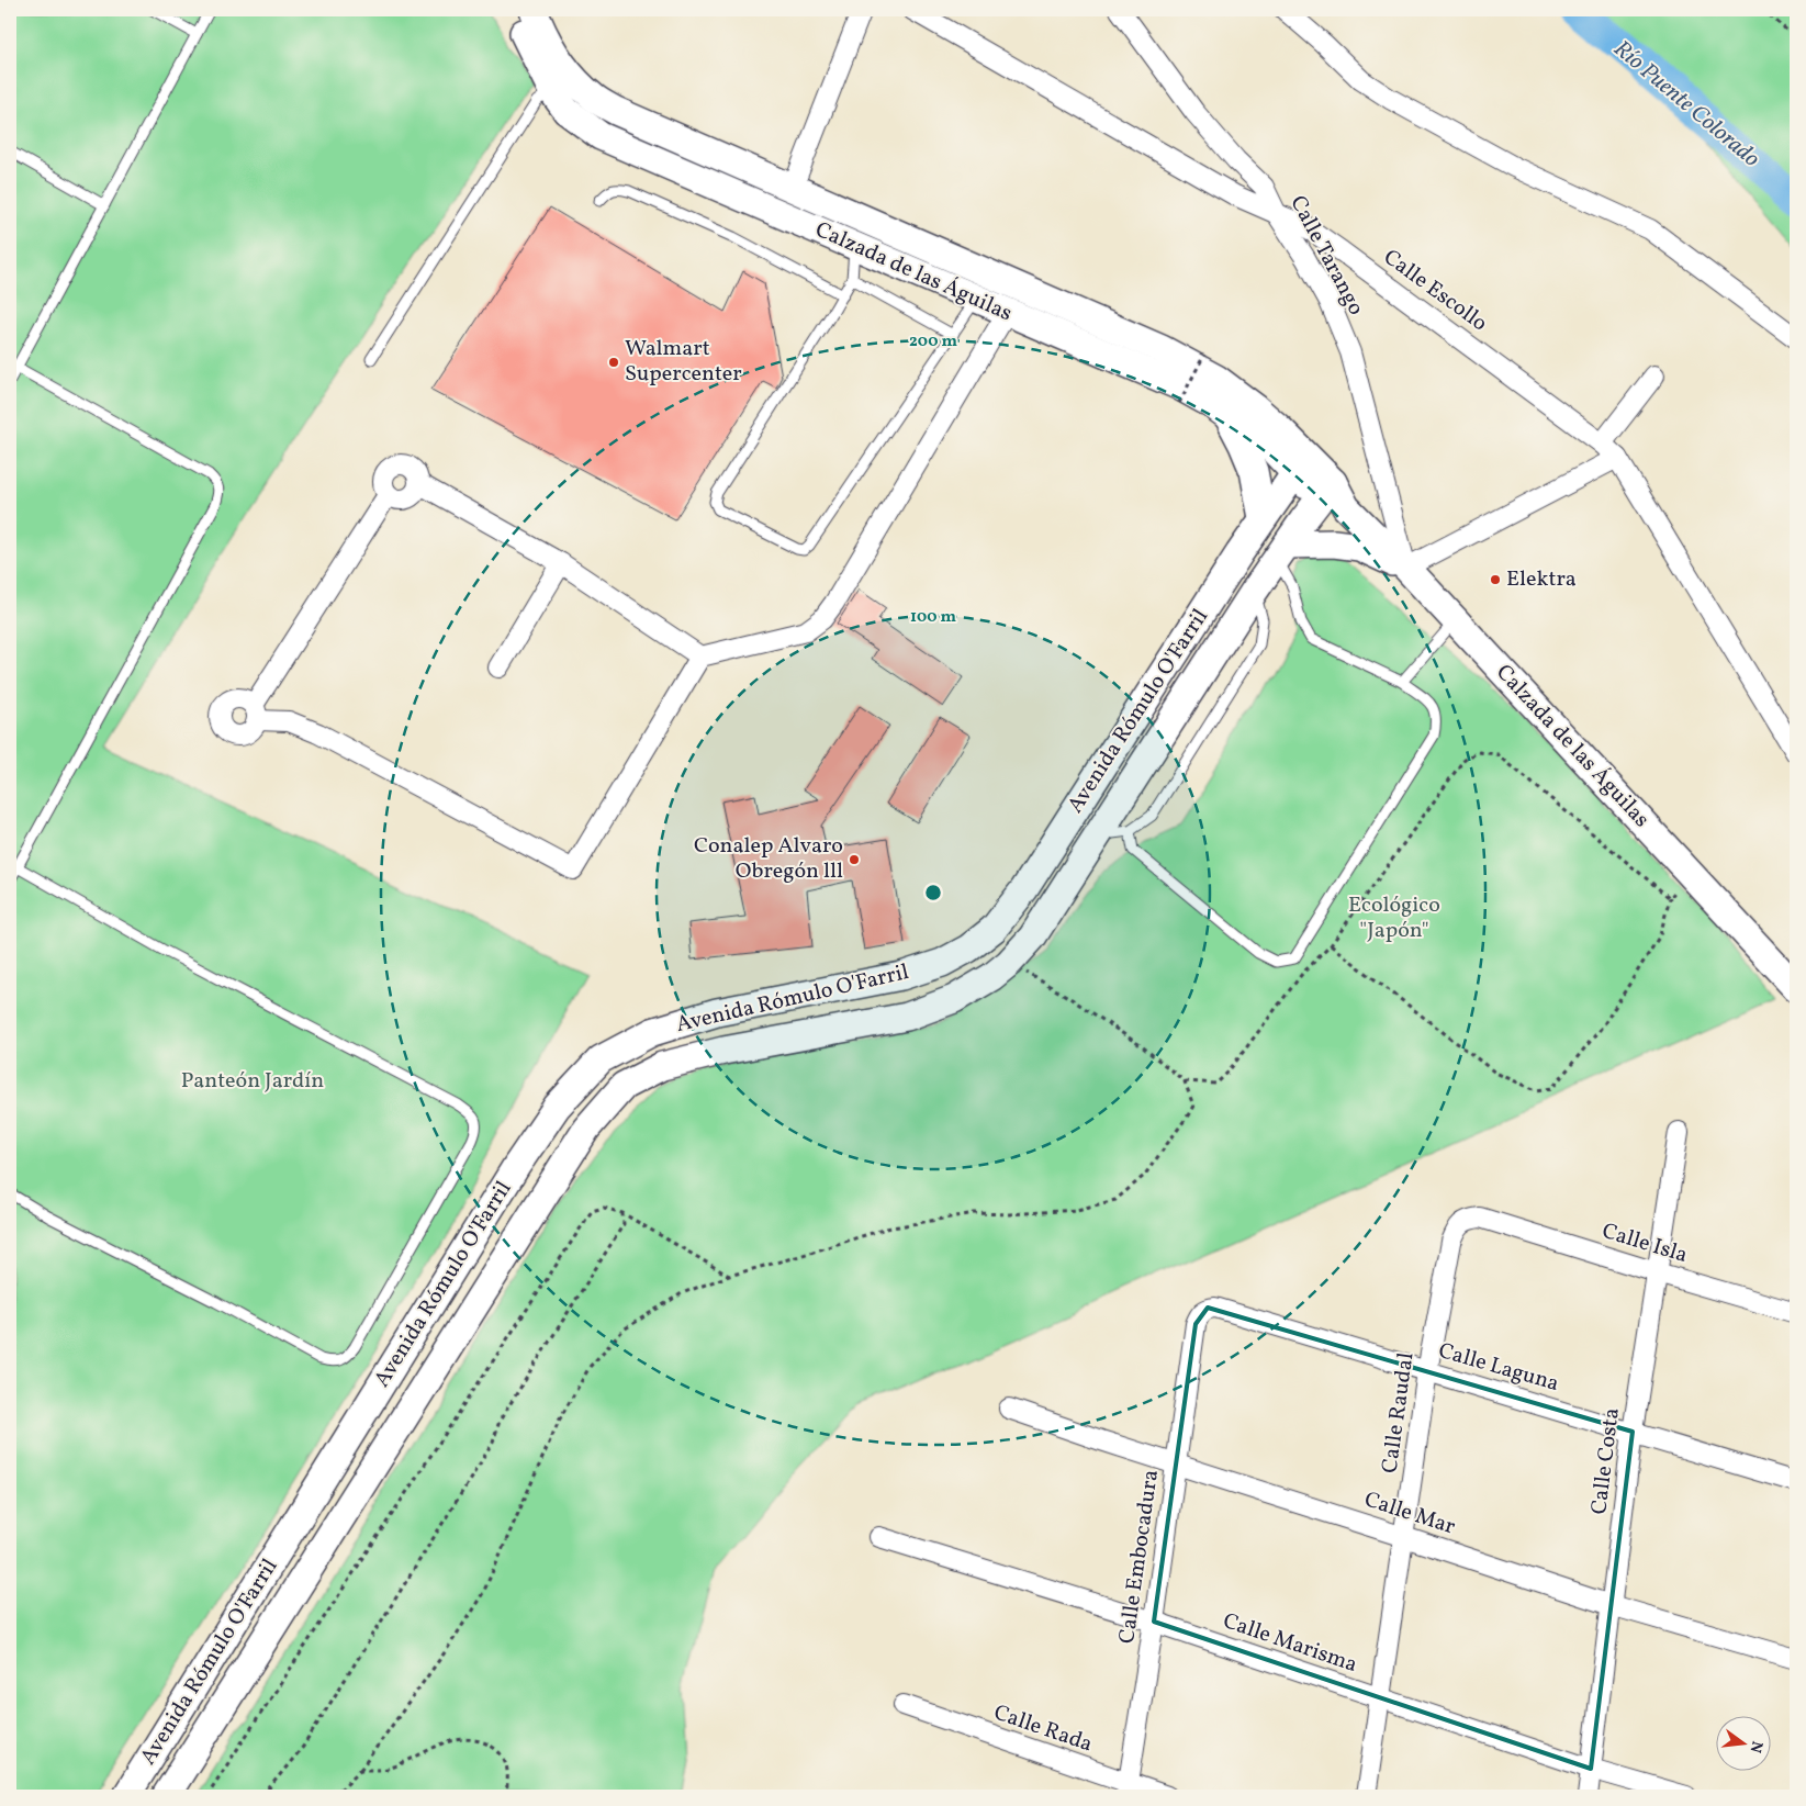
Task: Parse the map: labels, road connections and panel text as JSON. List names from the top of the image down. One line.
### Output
{"streets":{"main road":["Calzada de las Águilas","Avenida Rómulo O'Farril"],"street":["Calle Tarango","Calle Escollo","Calle Isla","Calle Laguna","Calle Raudal","Calle Costa","Calle Mar","Calle Embocadura","Calle Marisma","Calle Rada"]},"crossings":[["Calle Tarango","Calzada de las Águilas"],["Calle Tarango","Calle Escollo"],["Calzada de las Águilas","Avenida Rómulo O'Farril"],["Calle Isla","Calle Raudal"],["Calle Isla","Calle Costa"],["Calle Laguna","Calle Raudal"],["Calle Laguna","Calle Costa"],["Calle Laguna","Calle Embocadura"],["Calle Raudal","Calle Mar"],["Calle Raudal","Calle Marisma"],["Calle Costa","Calle Mar"],["Calle Costa","Calle Marisma"],["Calle Mar","Calle Embocadura"],["Calle Embocadura","Calle Marisma"],["Calle Embocadura","Calle Rada"]],"water":["Río Puente Colorado"],"parks":["Ecológico \"Japón\"","Panteón Jardín"],"places":["Walmart Supercenter","Elektra","Conalep Alvaro Obregón lll"],"north":"right","rings":["200 m","100 m"]}
